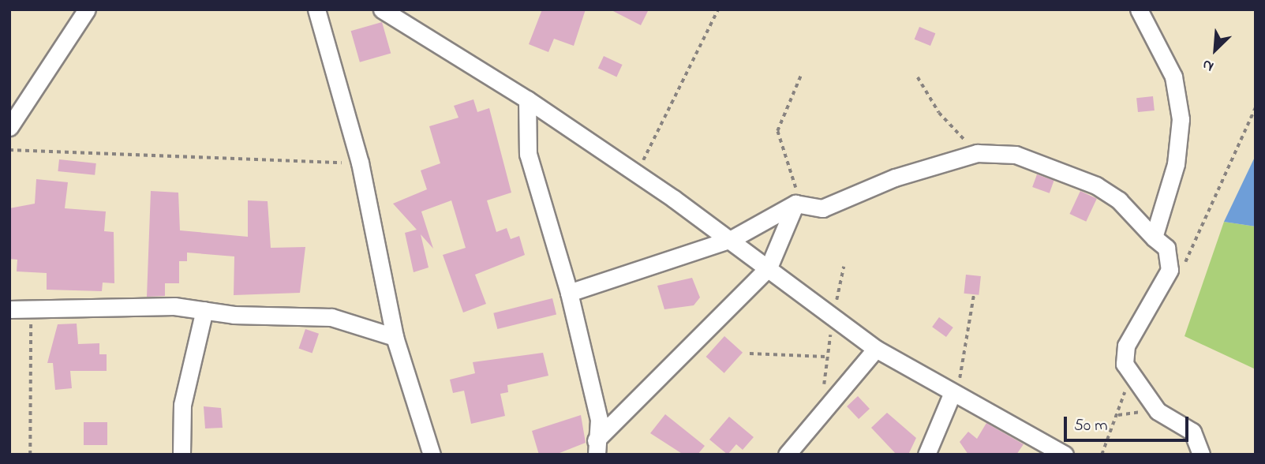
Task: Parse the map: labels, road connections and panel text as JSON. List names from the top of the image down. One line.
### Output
{"scale_bar":"50 m","north":"bottom left"}
